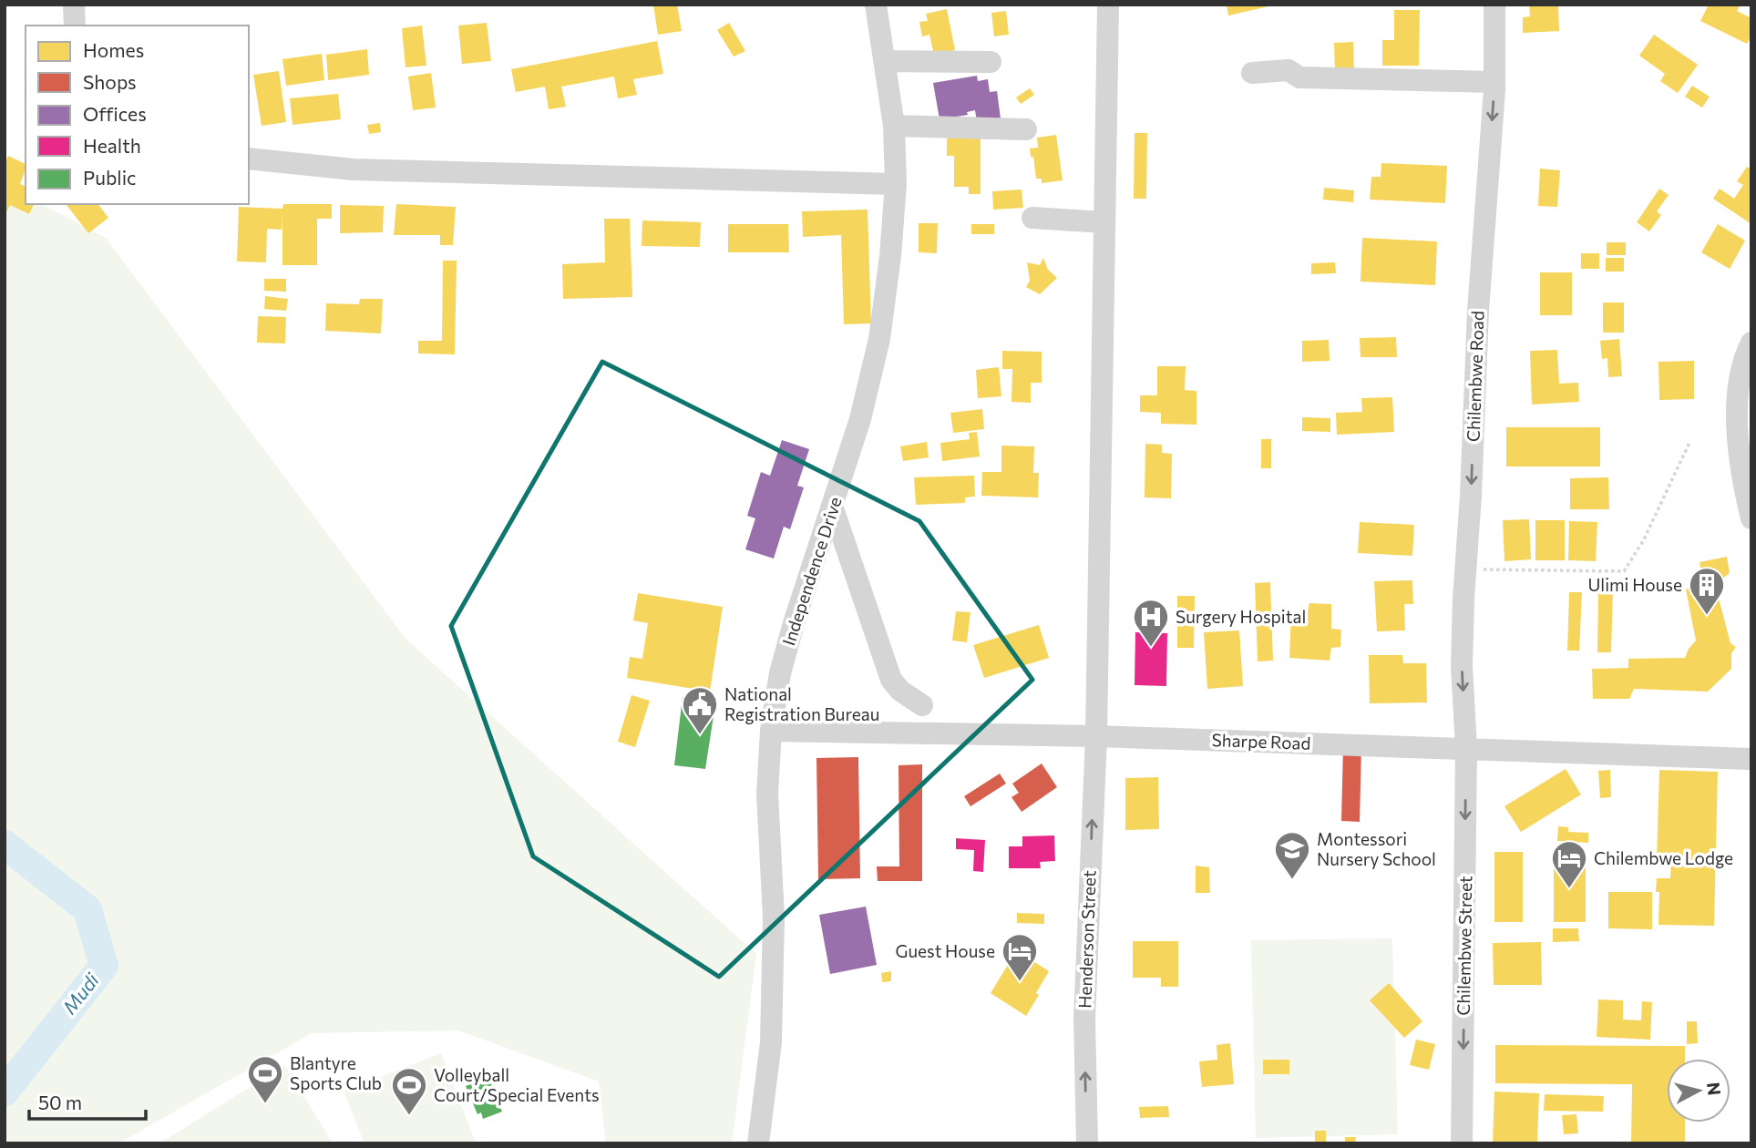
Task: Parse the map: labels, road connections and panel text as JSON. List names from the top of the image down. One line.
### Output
{"streets":{"street":["Chilembwe Road","Independence Drive","Sharpe Road","Henderson Street","Chilembwe Street"]},"crossings":[["Chilembwe Road","Sharpe Road"],["Chilembwe Road","Chilembwe Street"],["Independence Drive","Sharpe Road"],["Sharpe Road","Henderson Street"],["Sharpe Road","Chilembwe Street"]],"one_way":["Chilembwe Road","Henderson Street","Chilembwe Street"],"water":["Mudi"],"places":{"building":["Ulimi House"],"hospital":["Surgery Hospital"],"public building":["National Registration Bureau"],"school or university":["Montessori Nursery School"],"hotel":["Chilembwe Lodge","Guest House"],"sports":["Blantyre Sports Club","Volleyball Court/Special Events"]},"legend":["Homes","Shops","Offices","Health","Public"],"scale_bar":"50 m","north":"right"}
